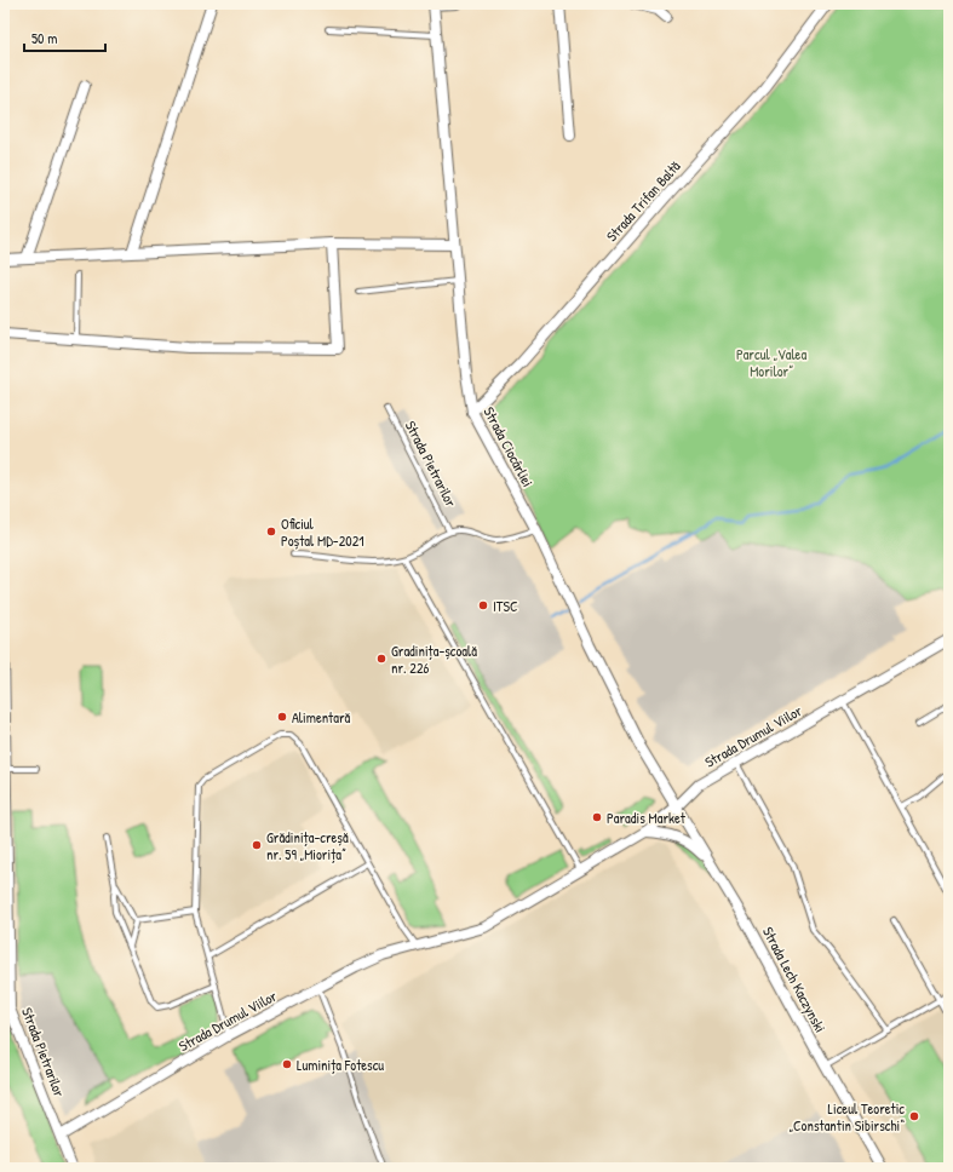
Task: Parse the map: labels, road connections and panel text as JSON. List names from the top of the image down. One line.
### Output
{"streets":{"street":["Strada Trifan Baltă","Strada Ciocârliei","Strada Pietrarilor","Strada Drumul Viilor","Strada Lech Kaczynski"]},"crossings":[["Strada Trifan Baltă","Strada Ciocârliei"],["Strada Ciocârliei","Strada Drumul Viilor"],["Strada Ciocârliei","Strada Lech Kaczynski"],["Strada Pietrarilor","Strada Drumul Viilor"],["Strada Drumul Viilor","Strada Lech Kaczynski"]],"parks":["Parcul „Valea Morilor”"],"places":["Oficiul Poștal MD-2021","ITSC","Gradinița-școală nr. 226","Alimentară","Paradis Market","Grădinița-creșă nr. 59 „Miorița”","Luminița Fotescu","Liceul Teoretic „Constantin Sibirschi“"],"scale_bar":"50 m"}
